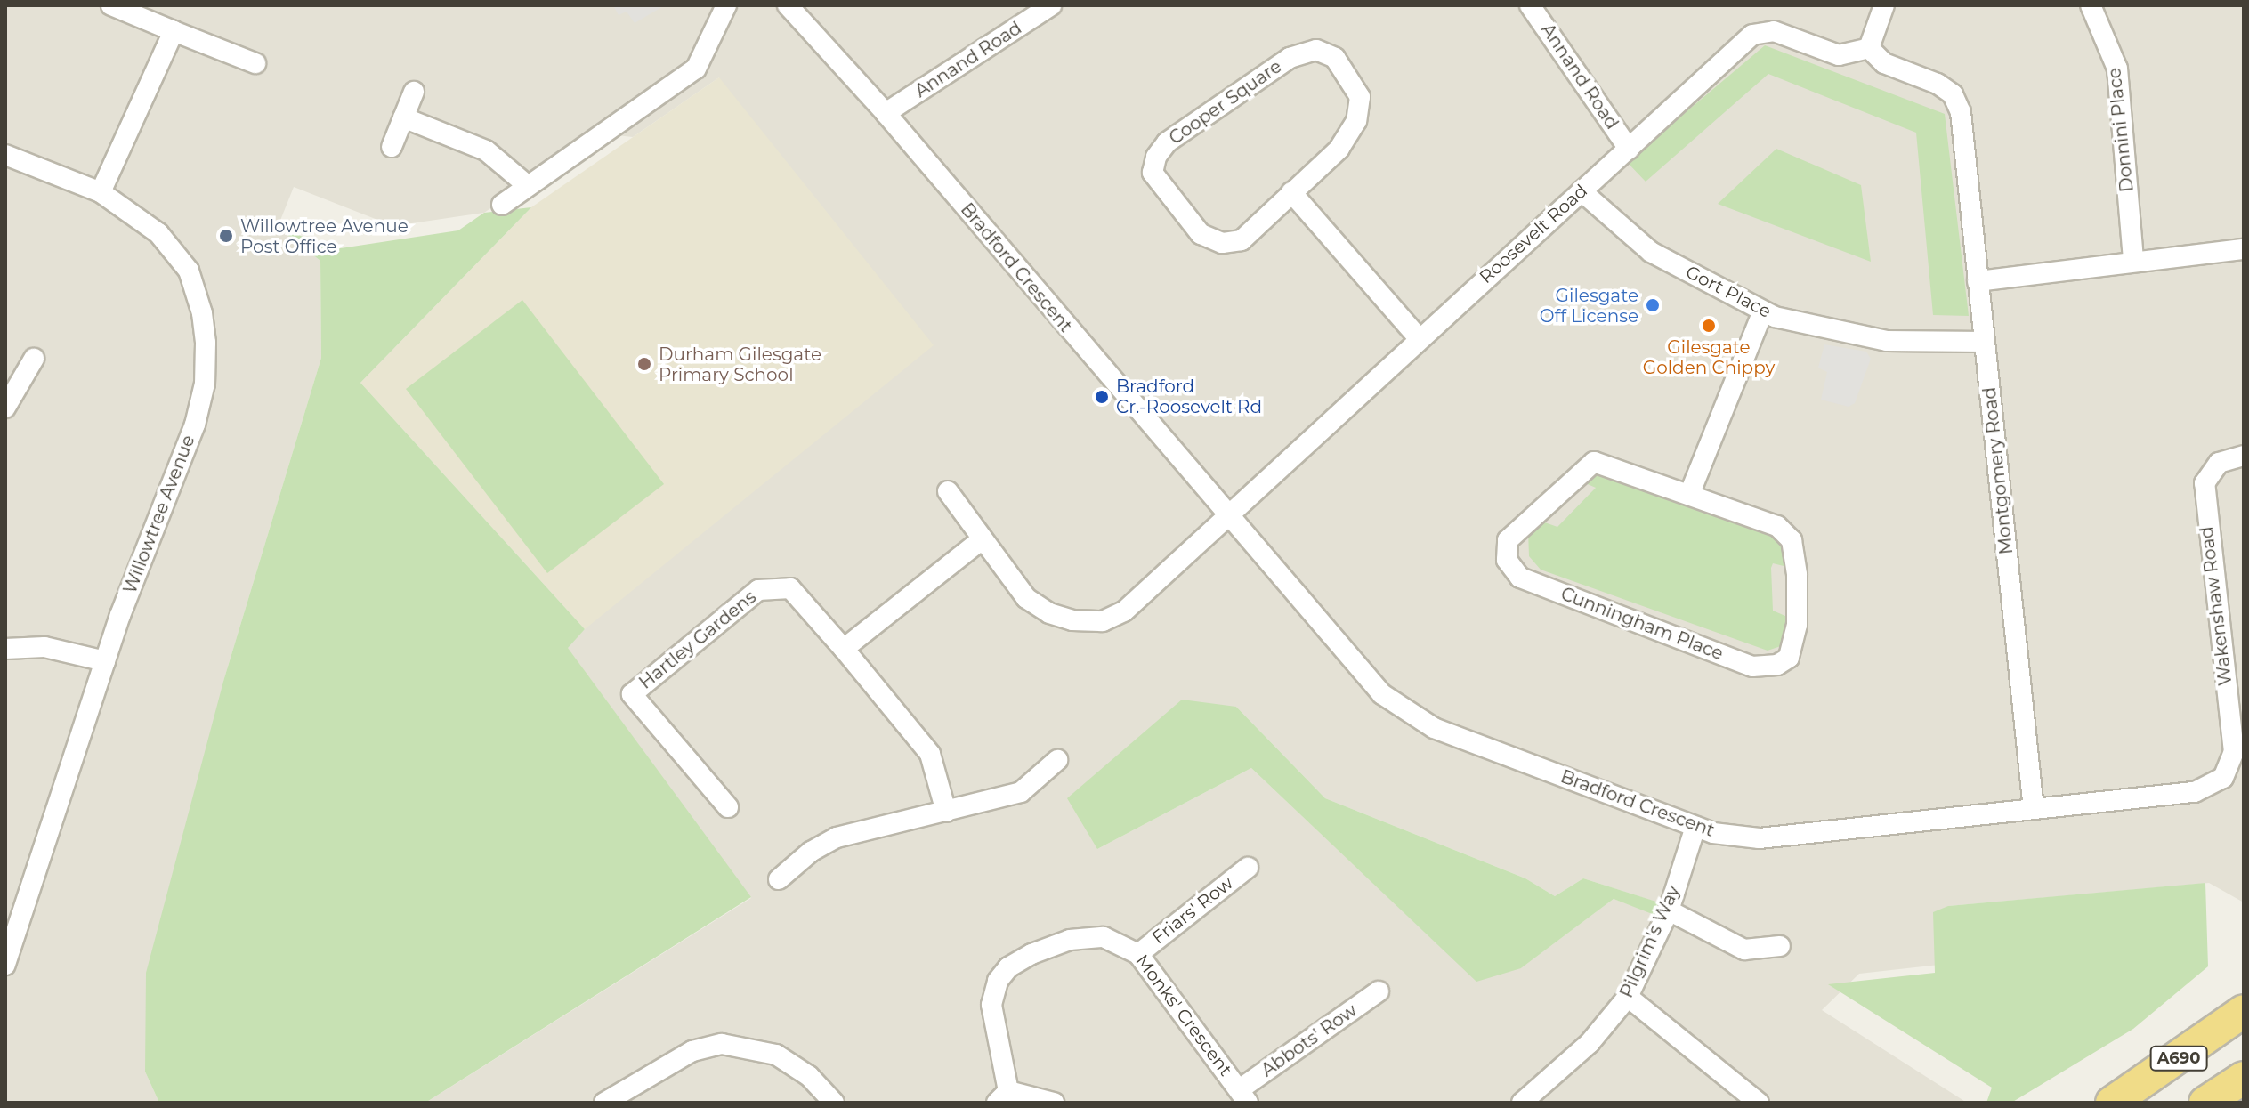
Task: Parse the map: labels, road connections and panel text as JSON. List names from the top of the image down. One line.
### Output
{"streets":{"highway":["A690"],"street":["Annand Road","Cooper Square","Donnini Place","Roosevelt Road","Bradford Crescent","Gort Place","Montgomery Road","Willowtree Avenue","Wakenshaw Road","Cunningham Place","Hartley Gardens","Friars' Row","Pilgrim's Way","Monks' Crescent","Abbots' Row"]},"crossings":[["Annand Road","Roosevelt Road"],["Annand Road","Bradford Crescent"],["Roosevelt Road","Bradford Crescent"],["Roosevelt Road","Gort Place"],["Roosevelt Road","Montgomery Road"],["Bradford Crescent","Montgomery Road"],["Bradford Crescent","Wakenshaw Road"],["Bradford Crescent","Pilgrim's Way"],["Gort Place","Montgomery Road"],["Friars' Row","Monks' Crescent"],["Monks' Crescent","Abbots' Row"]],"places":["Willowtree Avenue Post Office","Gilesgate Off License","Gilesgate Golden Chippy","Durham Gilesgate Primary School","Bradford Cr.-Roosevelt Rd"]}
